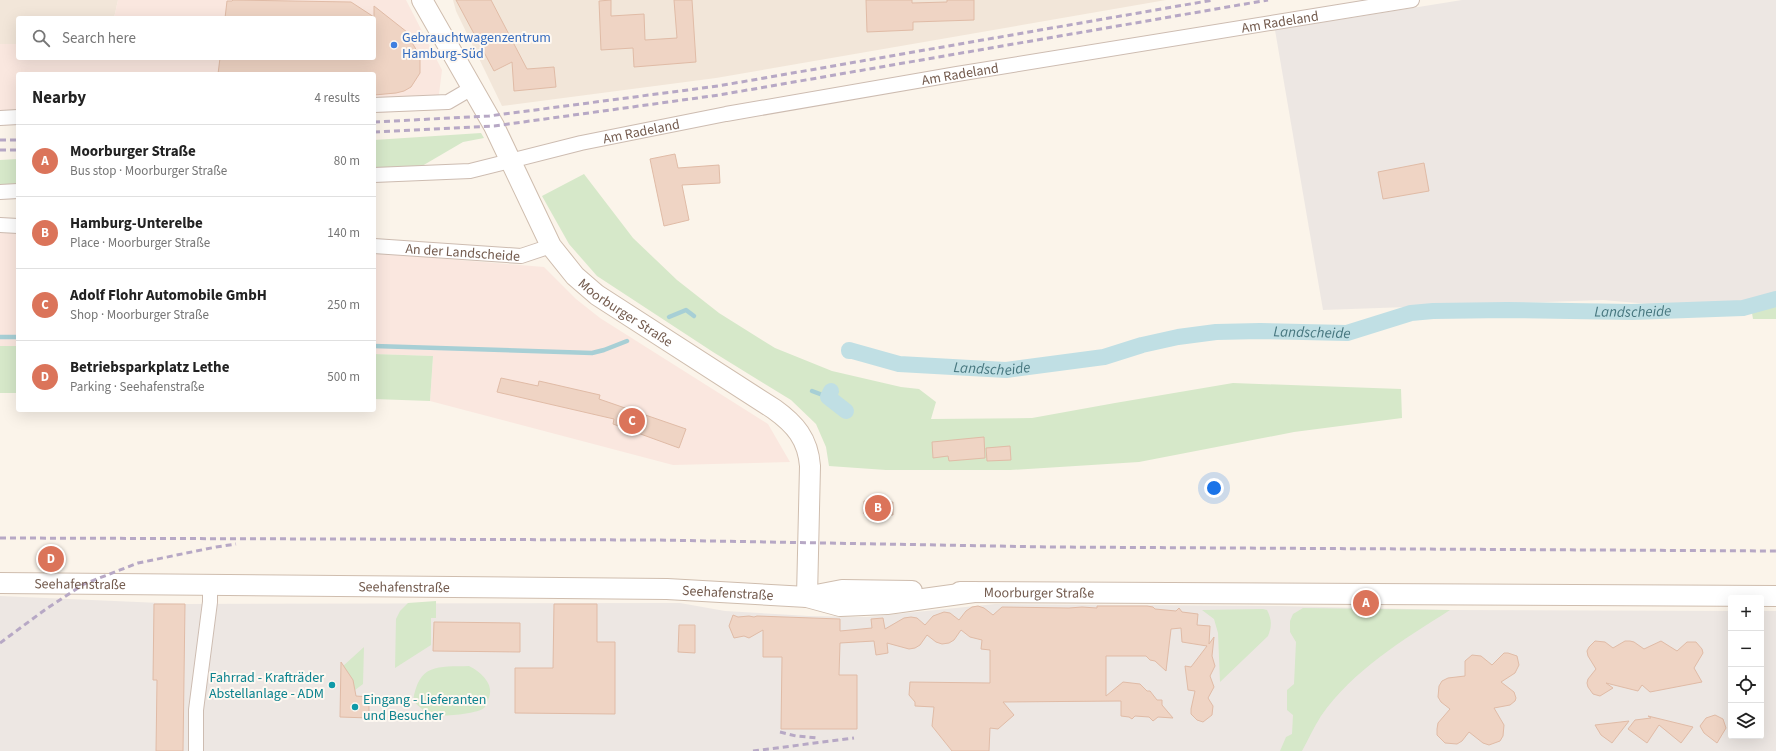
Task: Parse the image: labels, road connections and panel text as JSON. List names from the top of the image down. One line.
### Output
{"streets":{"main road":["Moorburger Straße","Seehafenstraße"],"street":["Am Radeland","An der Landscheide"]},"crossings":[["Am Radeland","Moorburger Straße"],["An der Landscheide","Moorburger Straße"],["Moorburger Straße","Seehafenstraße"]],"water":["Landscheide"],"places":["Gebrauchtwagenzentrum Hamburg-Süd","Fahrrad - Krafträder Abstellanlage - ADM","Eingang - Lieferanten und Besucher"],"page":{"search":"Search here","heading":["Nearby","4 results"],"list":[{"mark":"A","name":"Moorburger Straße","note":"Bus stop · Moorburger Straße","value":"80 m"},{"mark":"B","name":"Hamburg-Unterelbe","note":"Place · Moorburger Straße","value":"140 m"},{"mark":"C","name":"Adolf Flohr Automobile GmbH","note":"Shop · Moorburger Straße","value":"250 m"},{"mark":"D","name":"Betriebsparkplatz Lethe","note":"Parking · Seehafenstraße","value":"500 m"}],"pins":["C","B","D","A"],"map_buttons":["+","−"]}}
